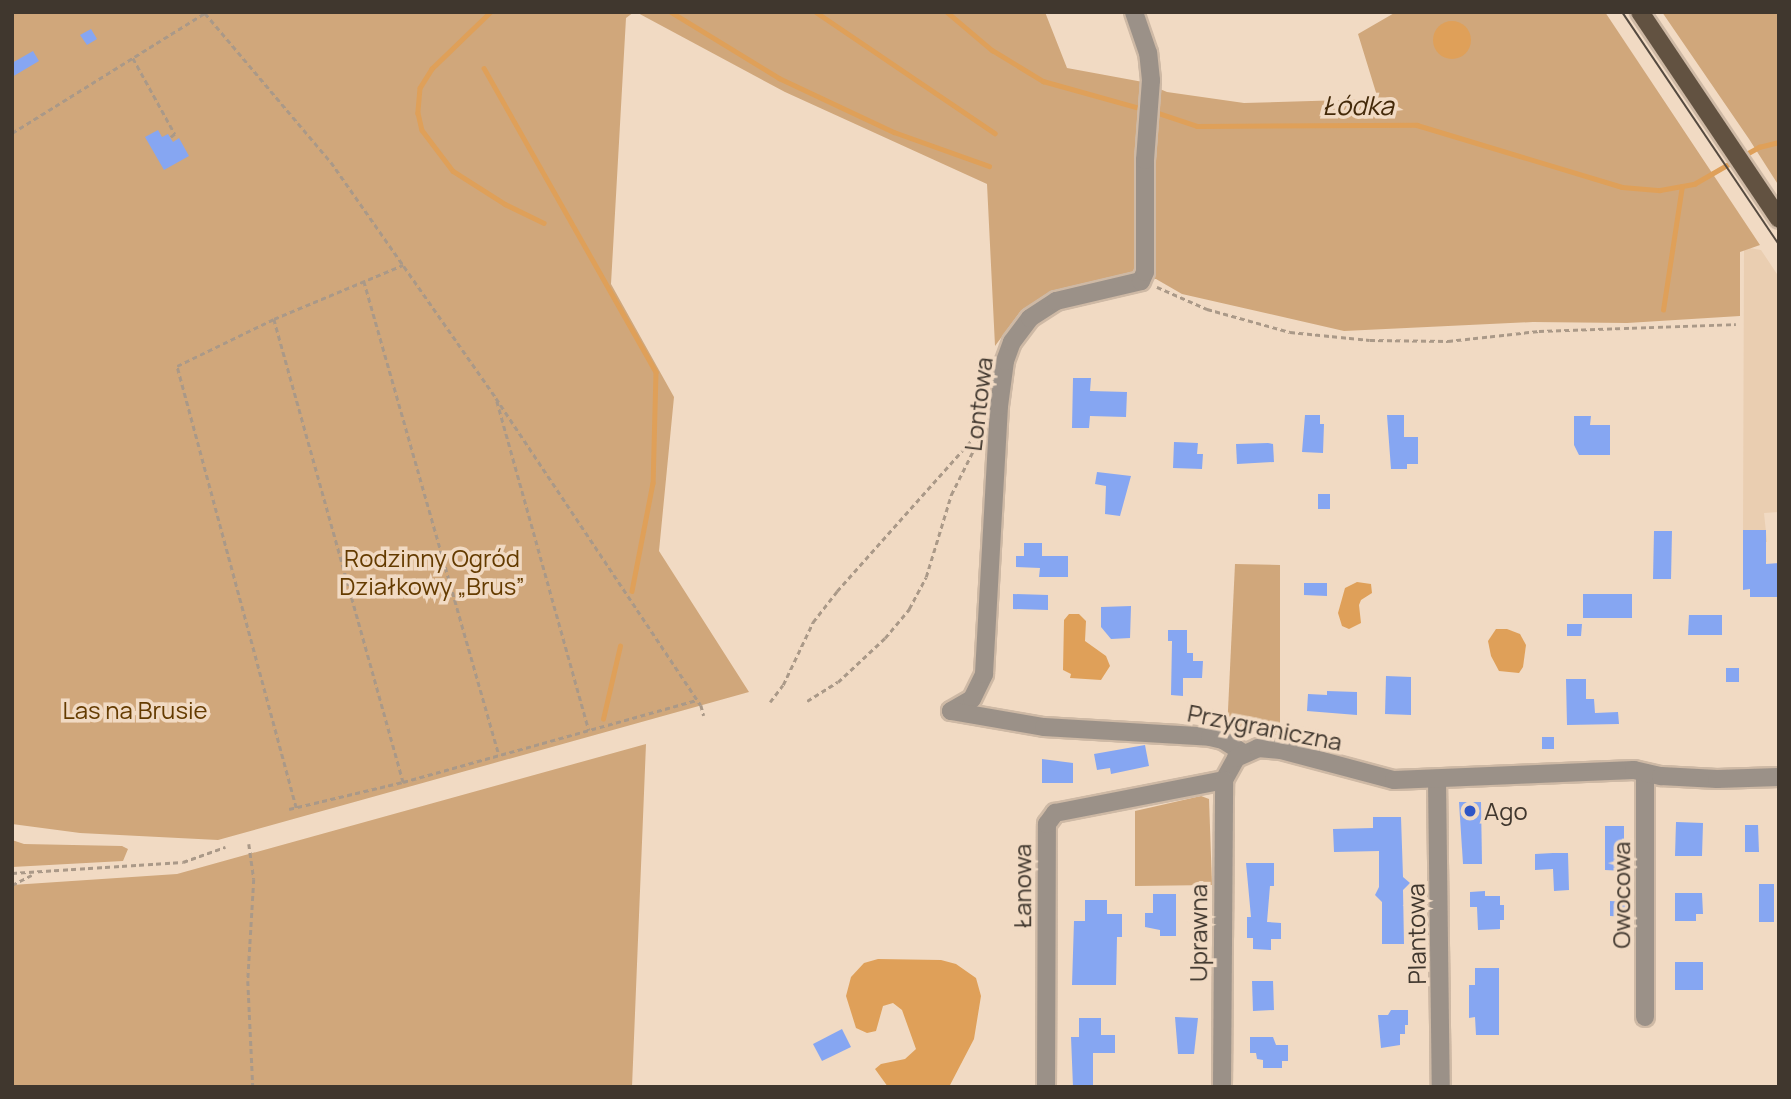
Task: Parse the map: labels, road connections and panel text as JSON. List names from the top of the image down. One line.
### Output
{"streets":{"street":["Lontowa","Przygraniczna","Łanowa","Owocowa","Uprawna","Plantowa"]},"crossings":[["Lontowa","Przygraniczna"],["Przygraniczna","Owocowa"],["Przygraniczna","Plantowa"],["Łanowa","Uprawna"]],"water":["Łódka"],"parks":["Rodzinny Ogród Działkowy „Brus”","Las na Brusie"],"places":["Ago"]}
